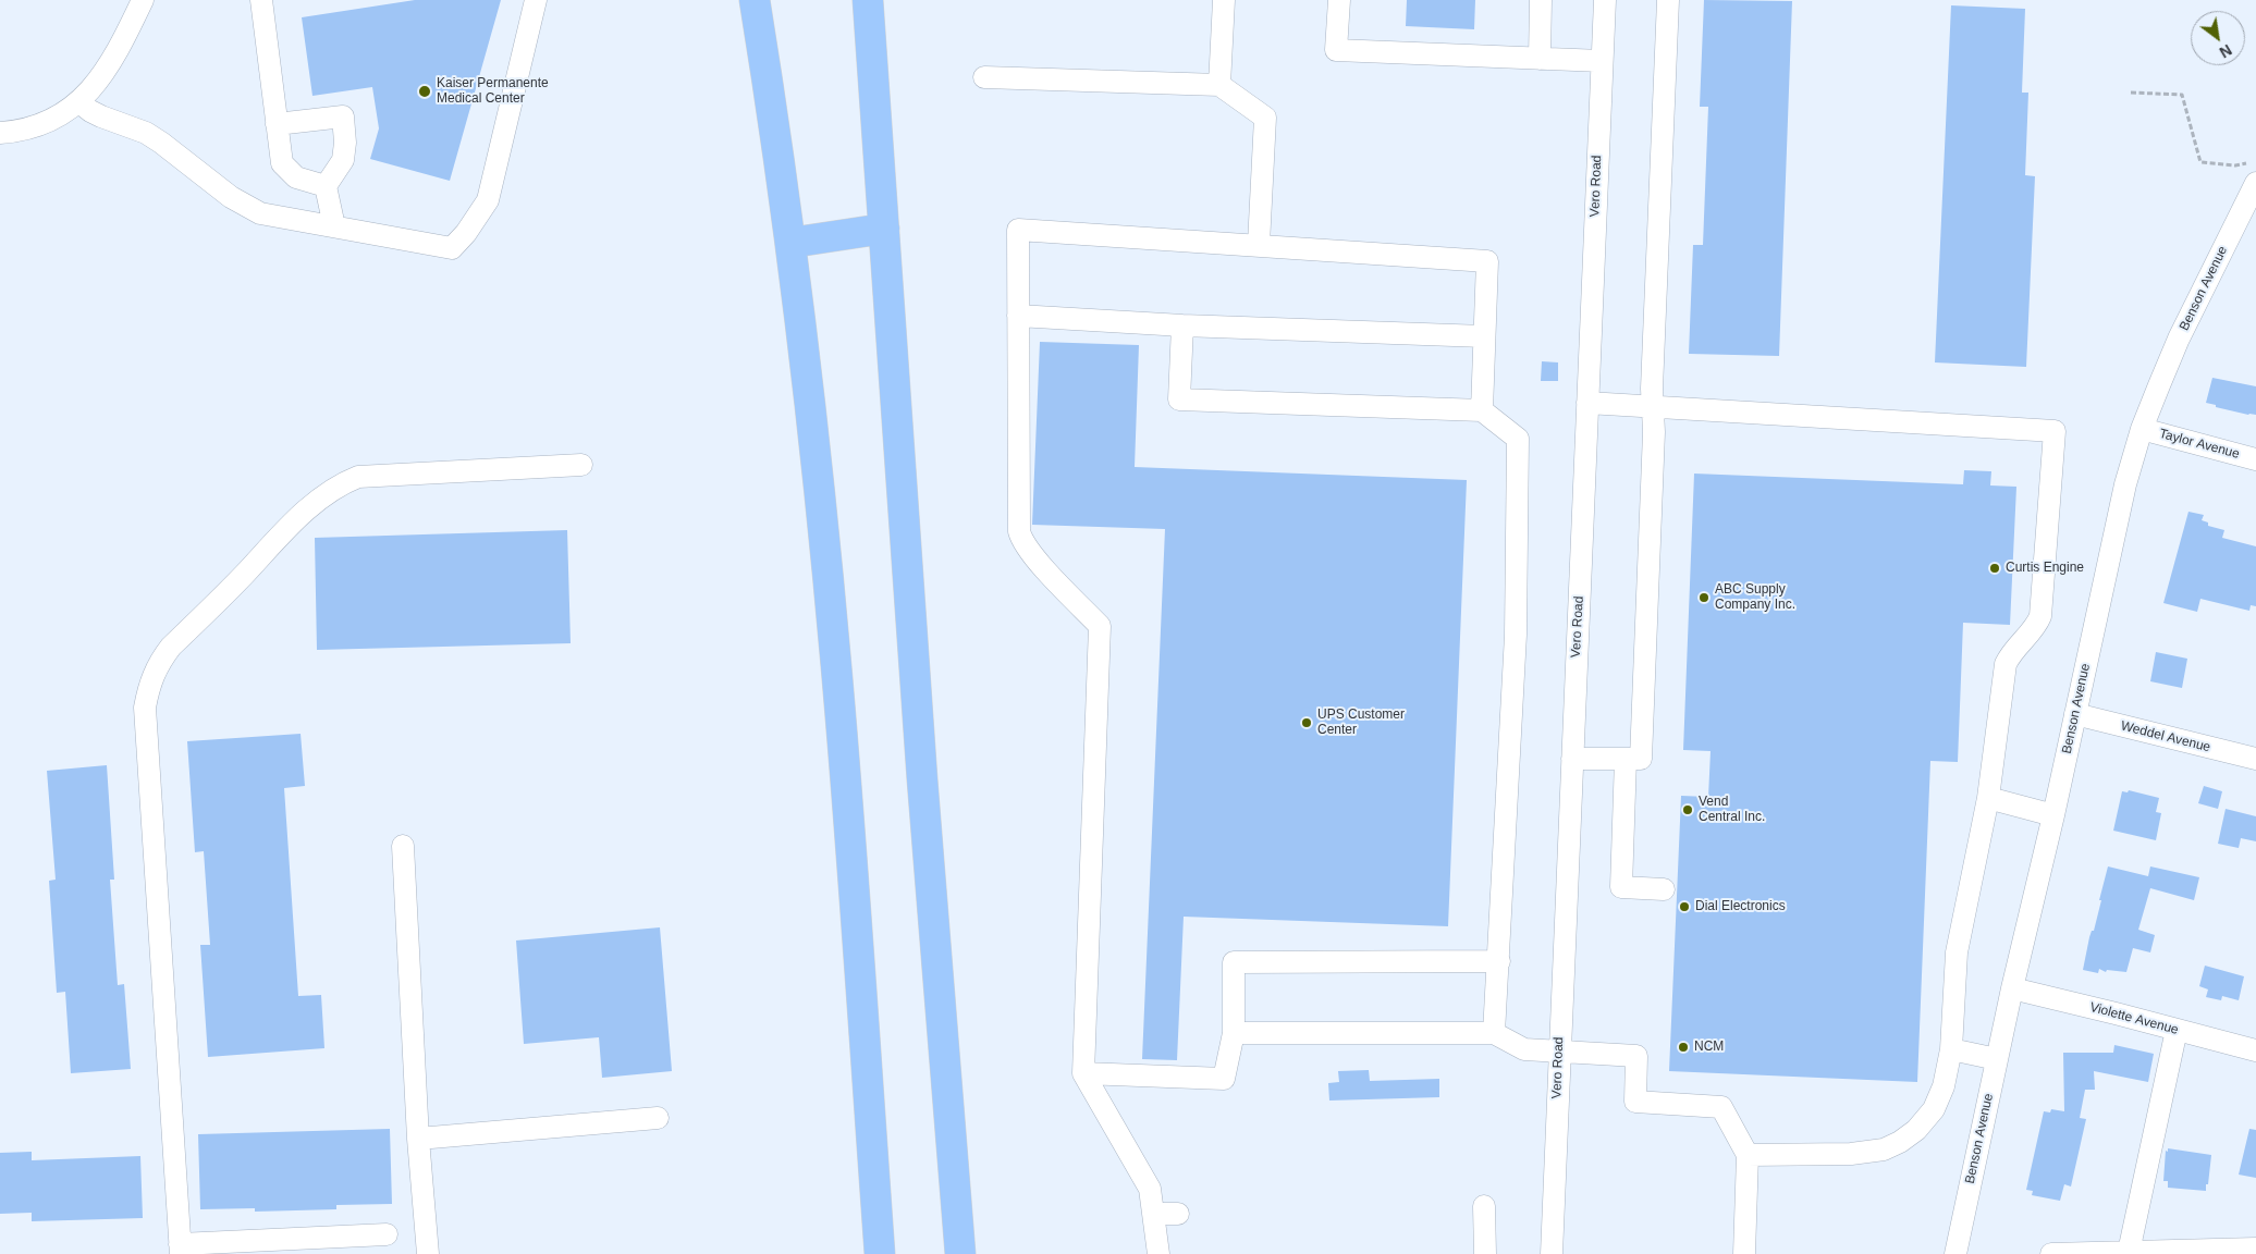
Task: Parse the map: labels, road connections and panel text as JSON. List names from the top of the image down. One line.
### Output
{"streets":{"street":["Vero Road","Benson Avenue","Taylor Avenue","Weddel Avenue","Violette Avenue"]},"crossings":[["Benson Avenue","Taylor Avenue"],["Benson Avenue","Weddel Avenue"],["Benson Avenue","Violette Avenue"]],"places":["Kaiser Permanente Medical Center","Curtis Engine","ABC Supply Company Inc.","UPS Customer Center","Vend Central Inc.","Dial Electronics","NCM"],"north":"bottom right"}
